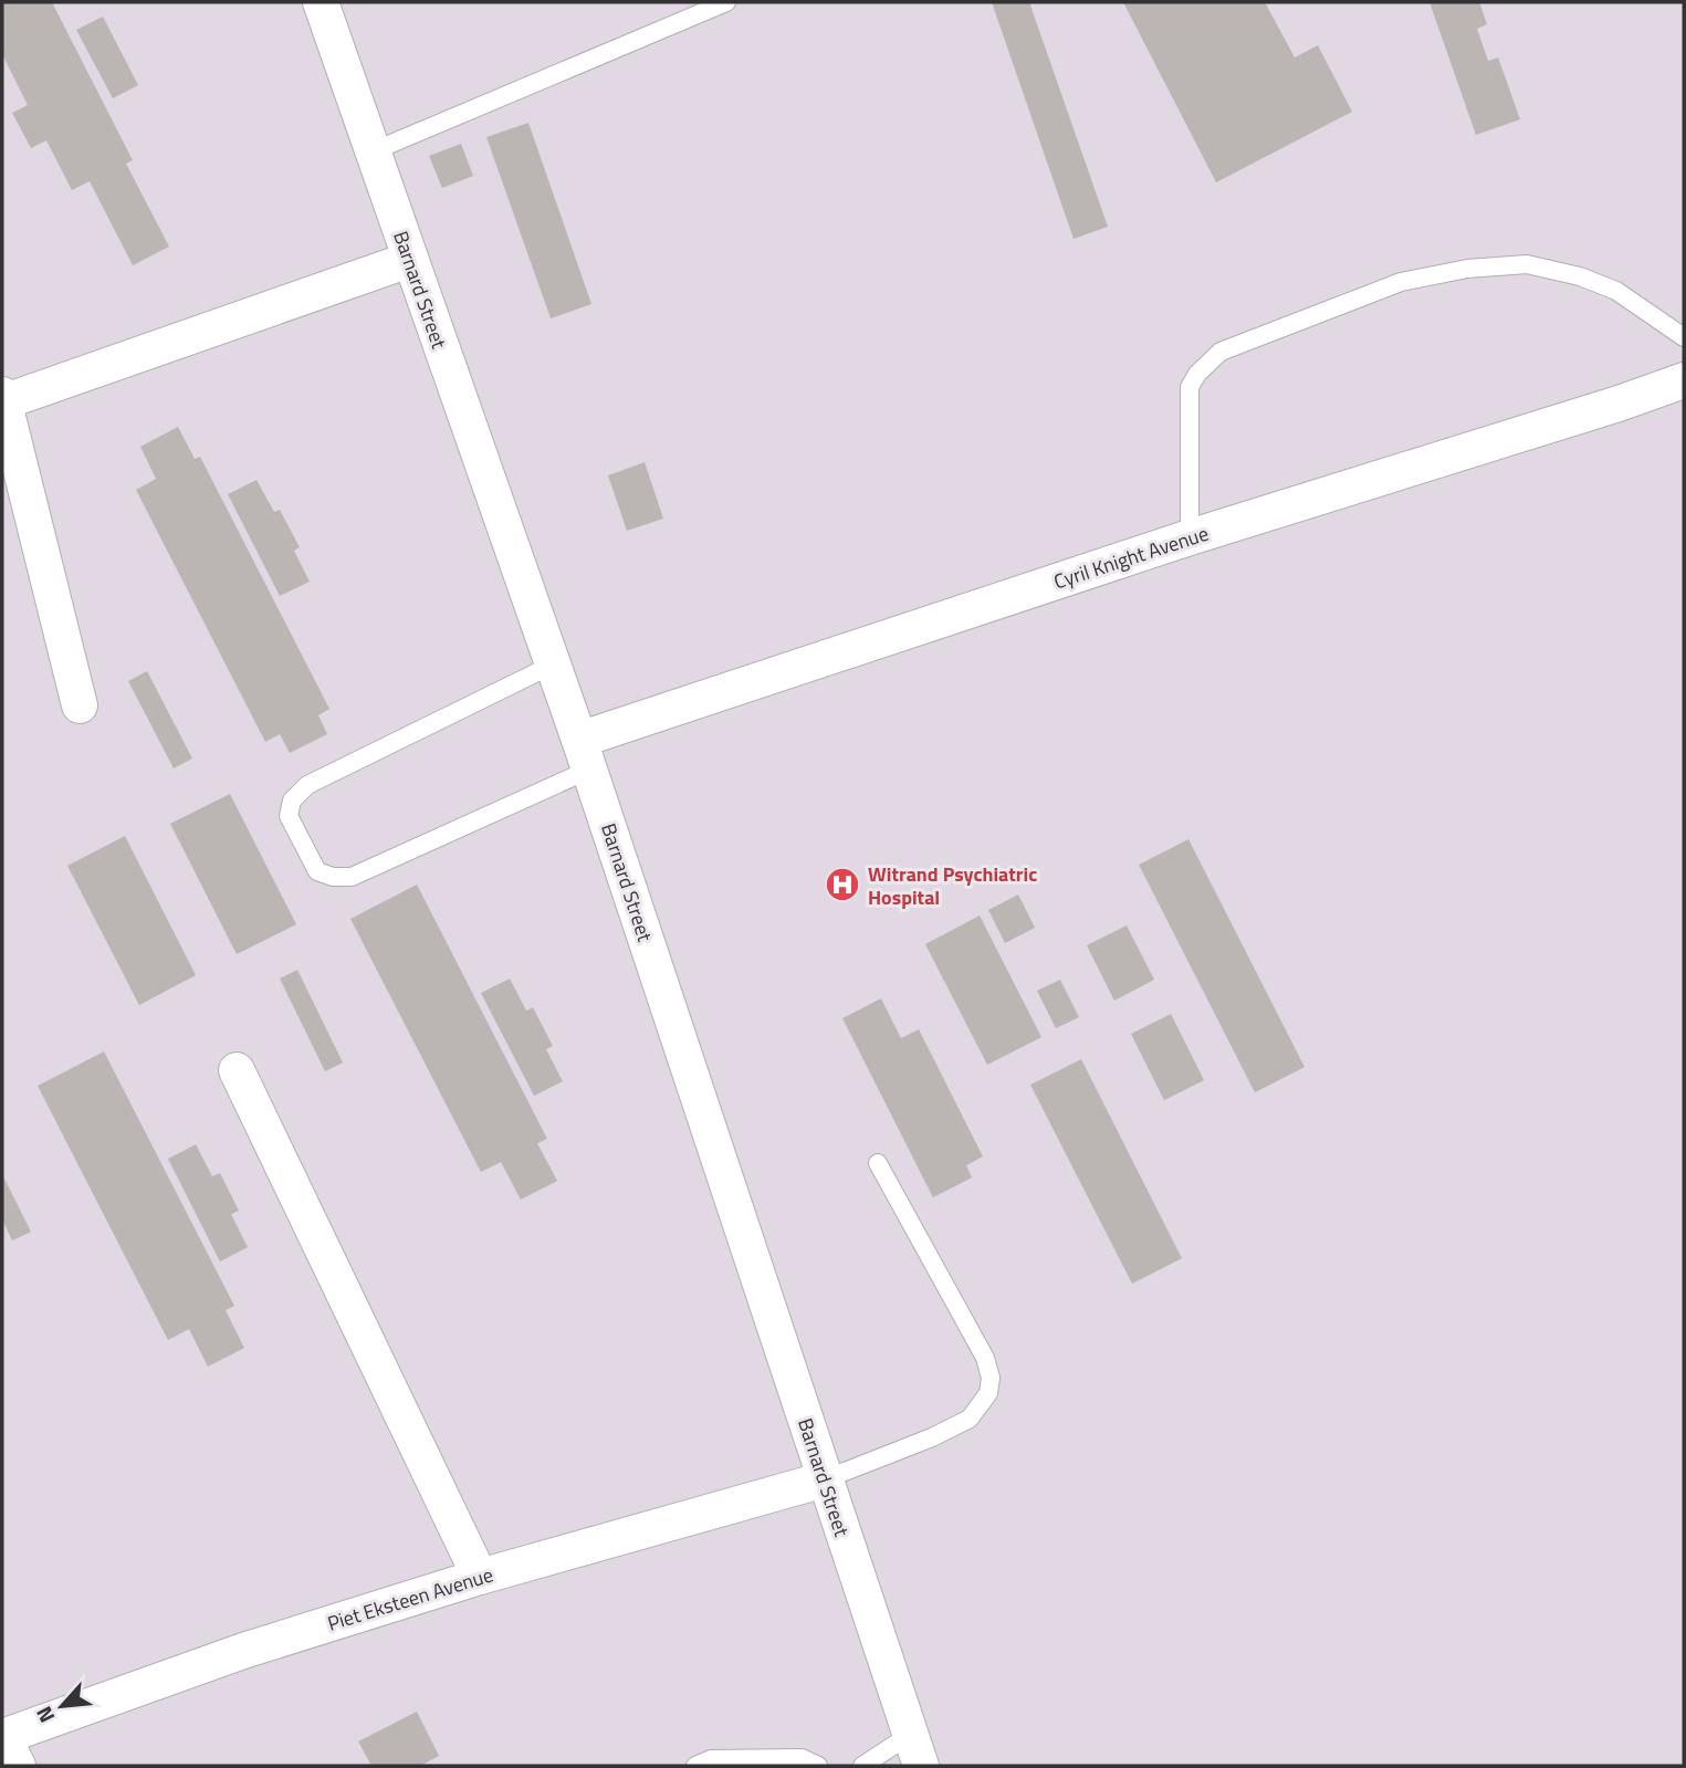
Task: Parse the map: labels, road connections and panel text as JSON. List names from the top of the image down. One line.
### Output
{"streets":{"street":["Barnard Street","Cyril Knight Avenue","Piet Eksteen Avenue"]},"crossings":[["Barnard Street","Cyril Knight Avenue"],["Barnard Street","Piet Eksteen Avenue"]],"places":{"hospital":["Witrand Psychiatric Hospital"]},"north":"bottom left"}
